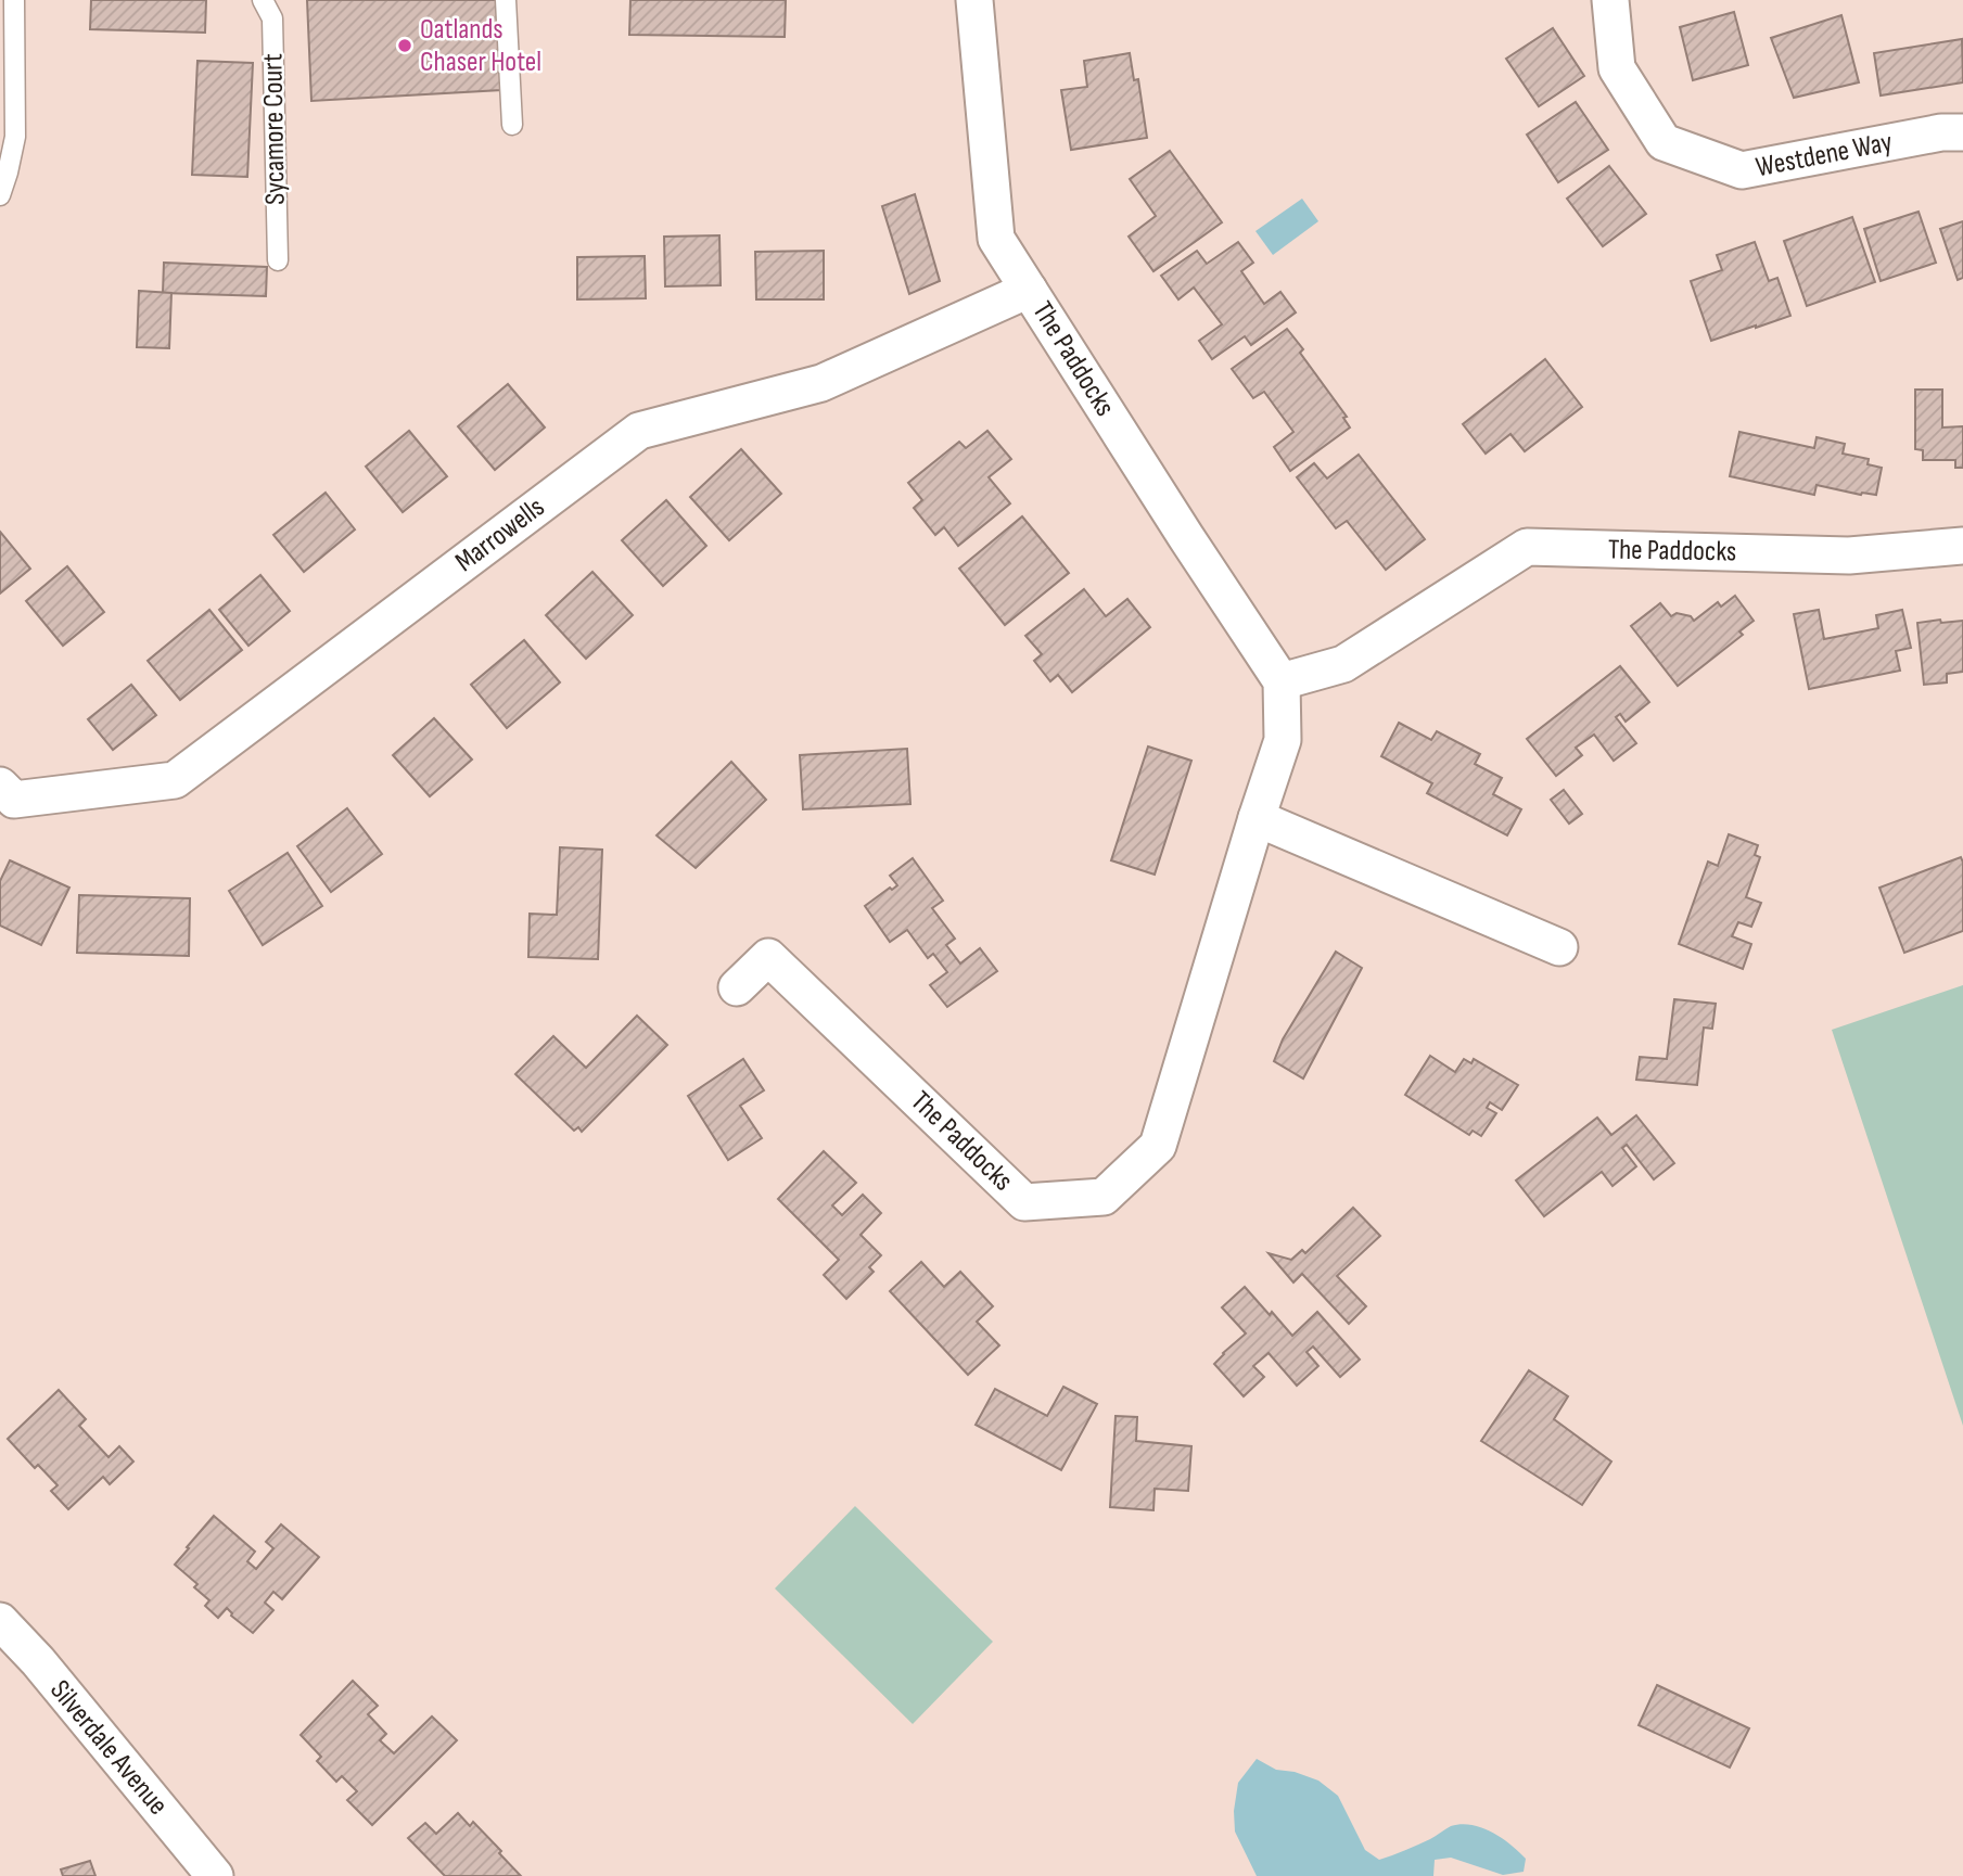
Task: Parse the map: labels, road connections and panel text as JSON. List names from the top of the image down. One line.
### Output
{"streets":{"street":["Westdene Way","The Paddocks","Marrowells","Silverdale Avenue"],"lane":["Sycamore Court"]},"crossings":[["The Paddocks","Marrowells"]],"places":["Oatlands Chaser Hotel"]}
